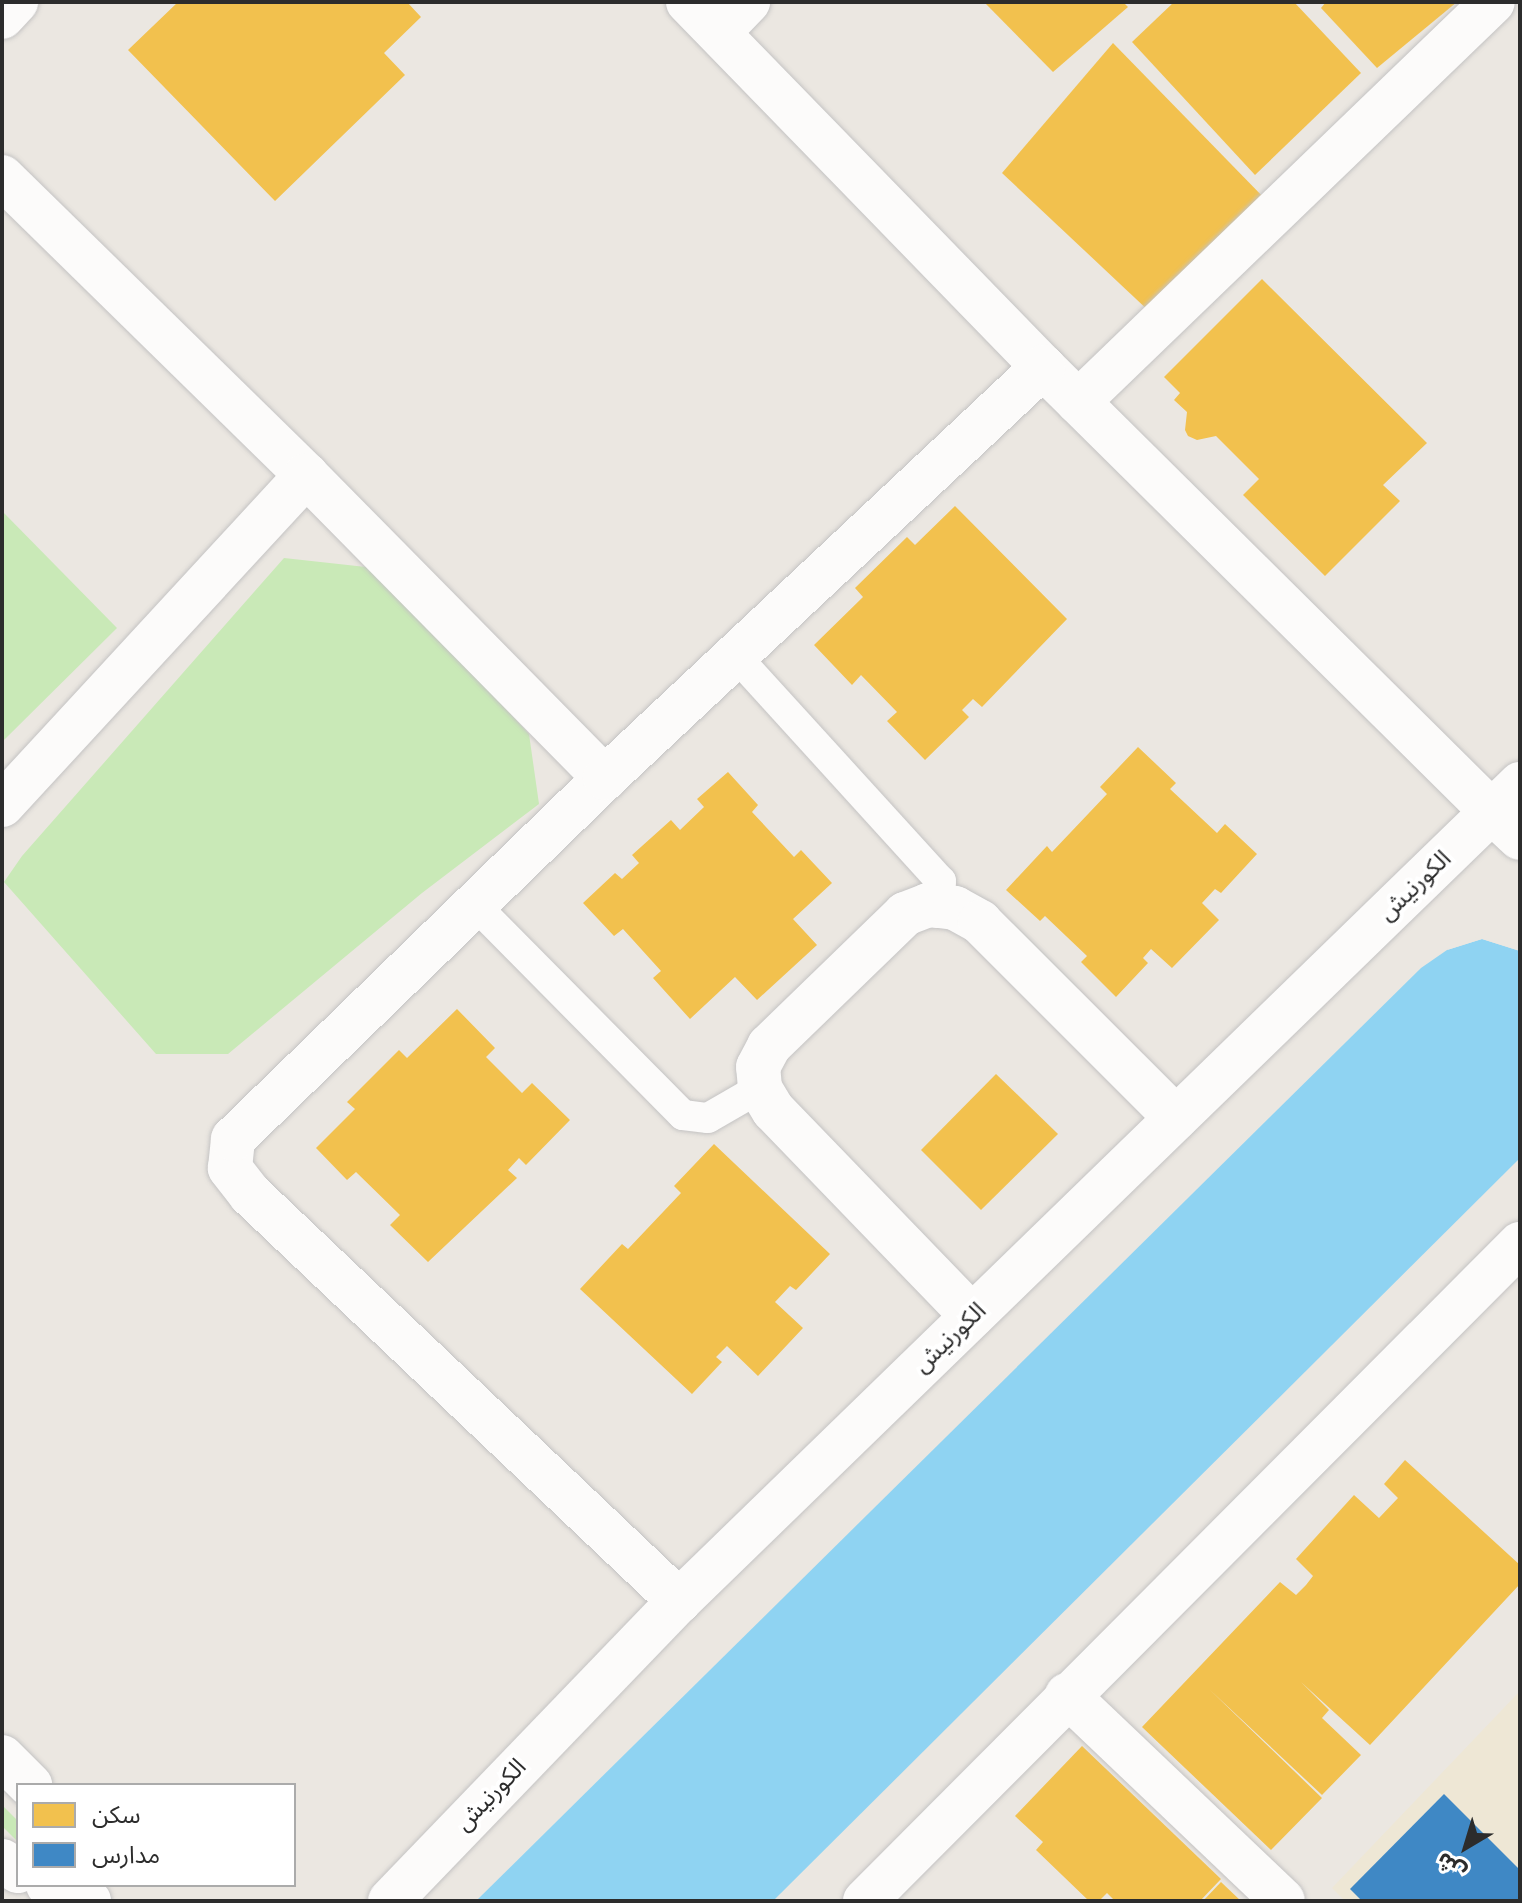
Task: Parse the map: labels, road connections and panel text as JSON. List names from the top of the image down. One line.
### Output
{"streets":{"street":["الكورنيش"]},"legend":["سكن","مدارس"],"north":"bottom left"}
